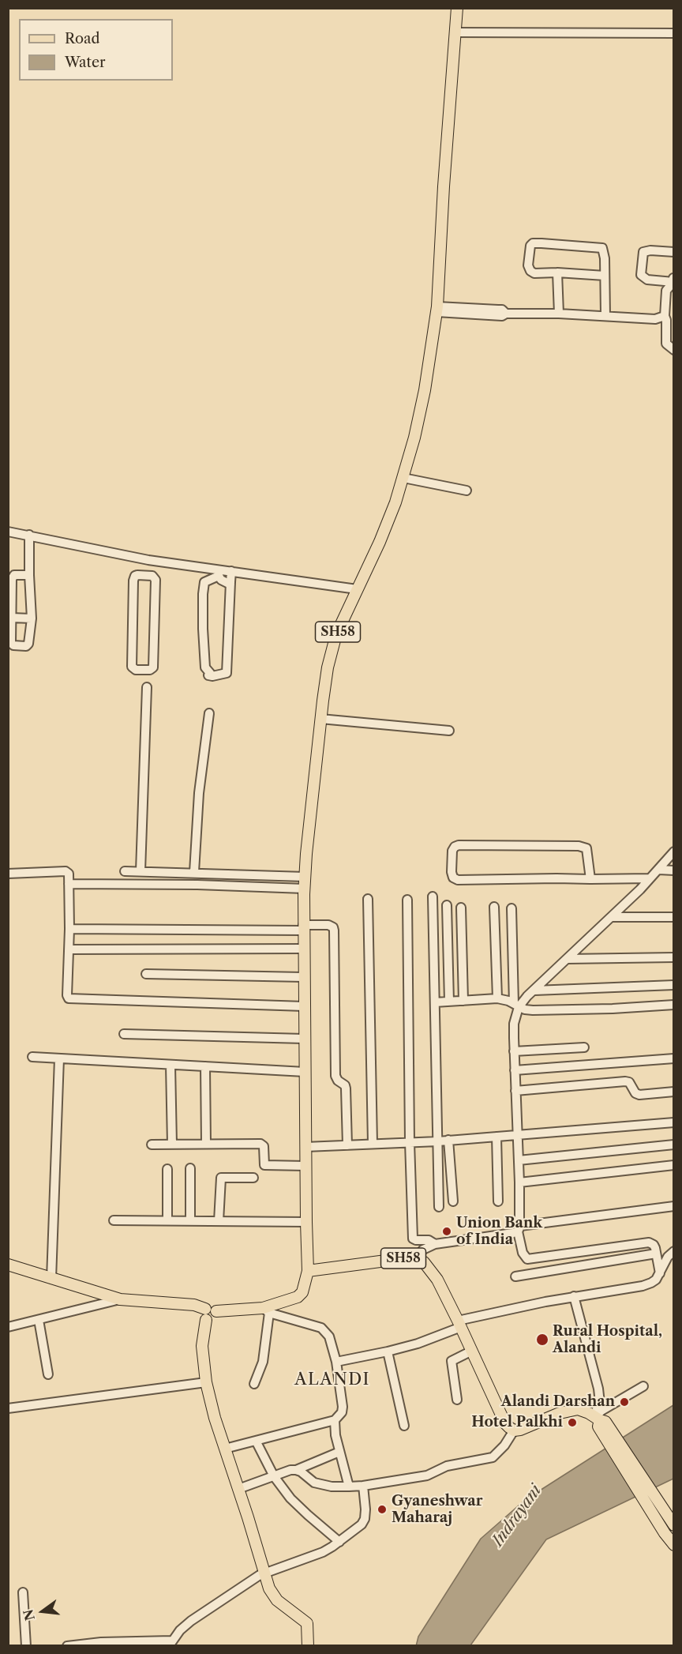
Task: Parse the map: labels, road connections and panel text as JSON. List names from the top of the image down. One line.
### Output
{"streets":{"main road":["SH58"]},"districts":["ALANDI"],"water":["Indrayani"],"places":["Union Bank of India","Rural Hospital, Alandi","Alandi Darshan","Hotel Palkhi","Gyaneshwar Maharaj"],"legend":["Road","Water"],"north":"left"}
